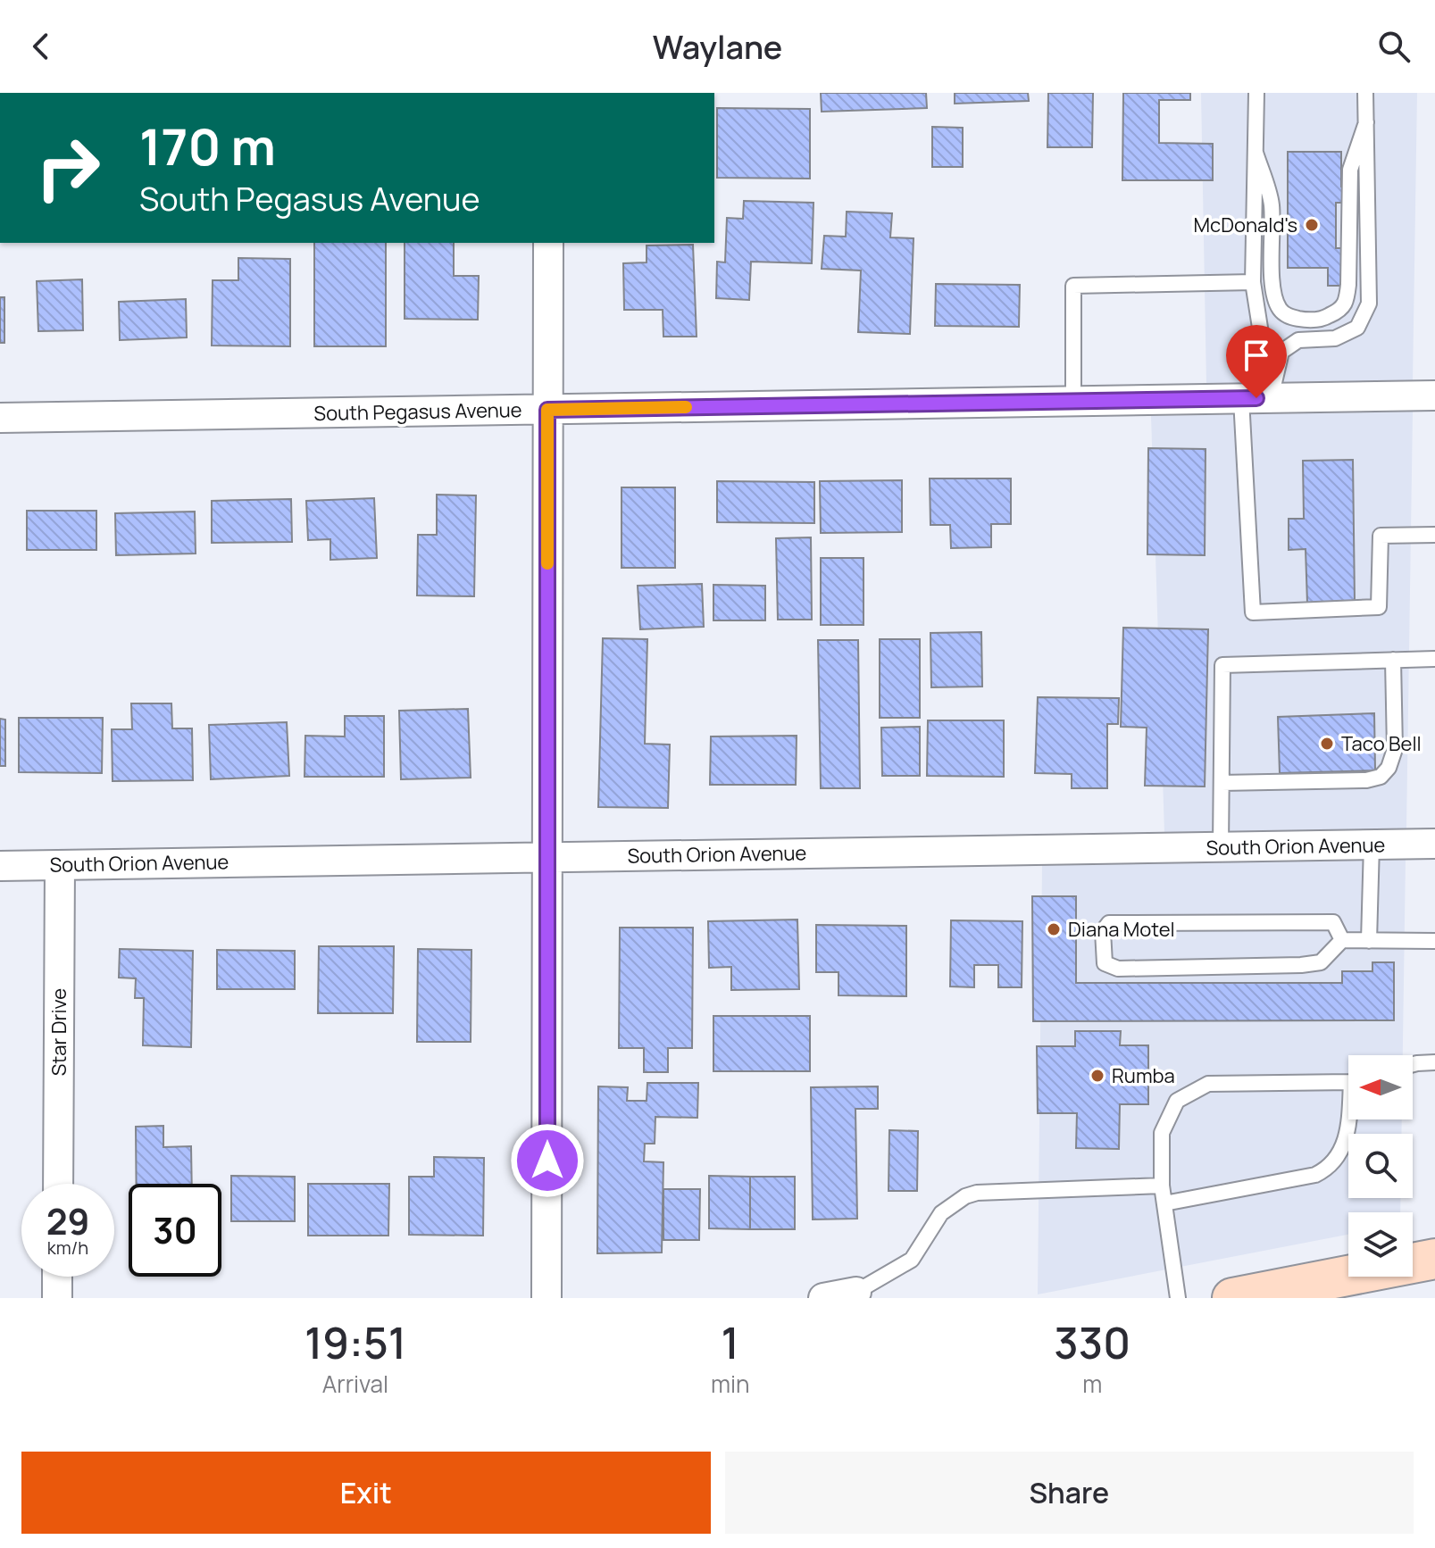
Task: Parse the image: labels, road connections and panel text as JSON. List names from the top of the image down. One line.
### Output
{"streets":{"street":["South Pegasus Avenue","South Orion Avenue","Star Drive"]},"crossings":[["South Orion Avenue","Star Drive"]],"places":["McDonald's","Taco Bell","Diana Motel","Rumba"],"north":"left","page":{"header":"Waylane","turn":["170 m","South Pegasus Avenue"],"speed":"29 km/h","limit":"30","eta":["19:51","Arrival","1","min","330","m"],"buttons":["Exit","Share"]}}
